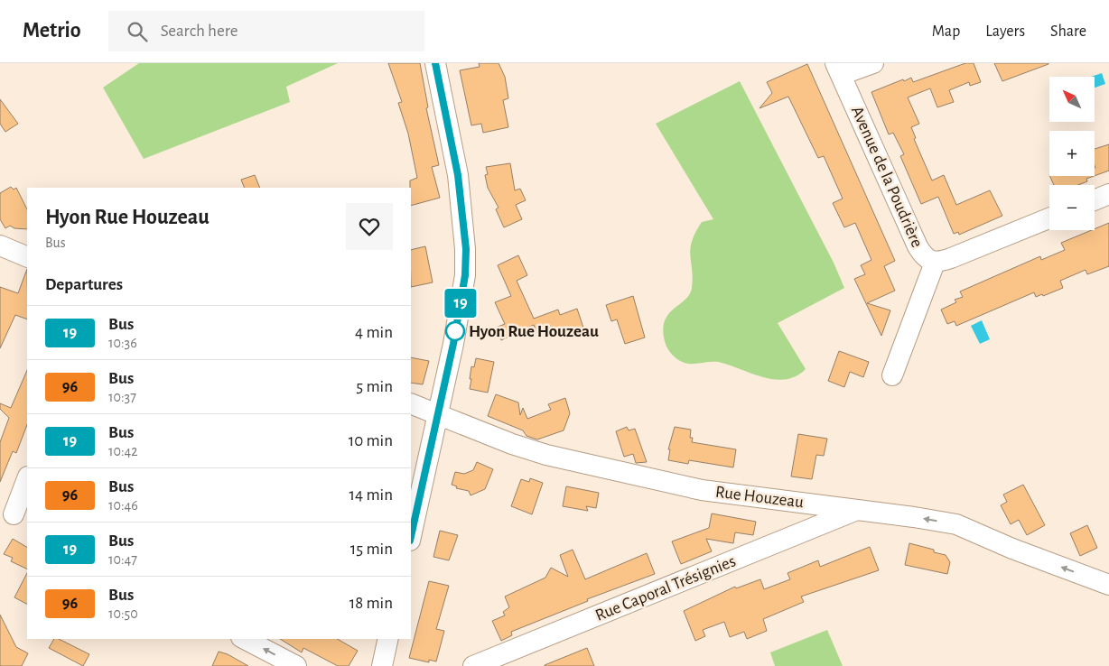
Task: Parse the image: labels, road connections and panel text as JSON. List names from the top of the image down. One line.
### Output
{"streets":{"street":["Avenue de la Poudrière","Rue Houzeau","Rue Caporal Trésignies"]},"crossings":[["Rue Houzeau","Rue Caporal Trésignies"]],"one_way":["Rue Houzeau"],"places":["Hyon Rue Houzeau"],"lines":["bus line 19"],"north":"top left","page":{"header":"Metrio","search":"Search here","nav":["Map","Layers","Share"],"on_map":"19","map_buttons":["+","−"],"heading":[["Hyon Rue Houzeau","Bus"],"Departures"],"list":[{"mark":"19","name":"Bus","note":"10:36","value":"4 min"},{"mark":"96","name":"Bus","note":"10:37","value":"5 min"},{"mark":"19","name":"Bus","note":"10:42","value":"10 min"},{"mark":"96","name":"Bus","note":"10:46","value":"14 min"},{"mark":"19","name":"Bus","note":"10:47","value":"15 min"},{"mark":"96","name":"Bus","note":"10:50","value":"18 min"}]}}
